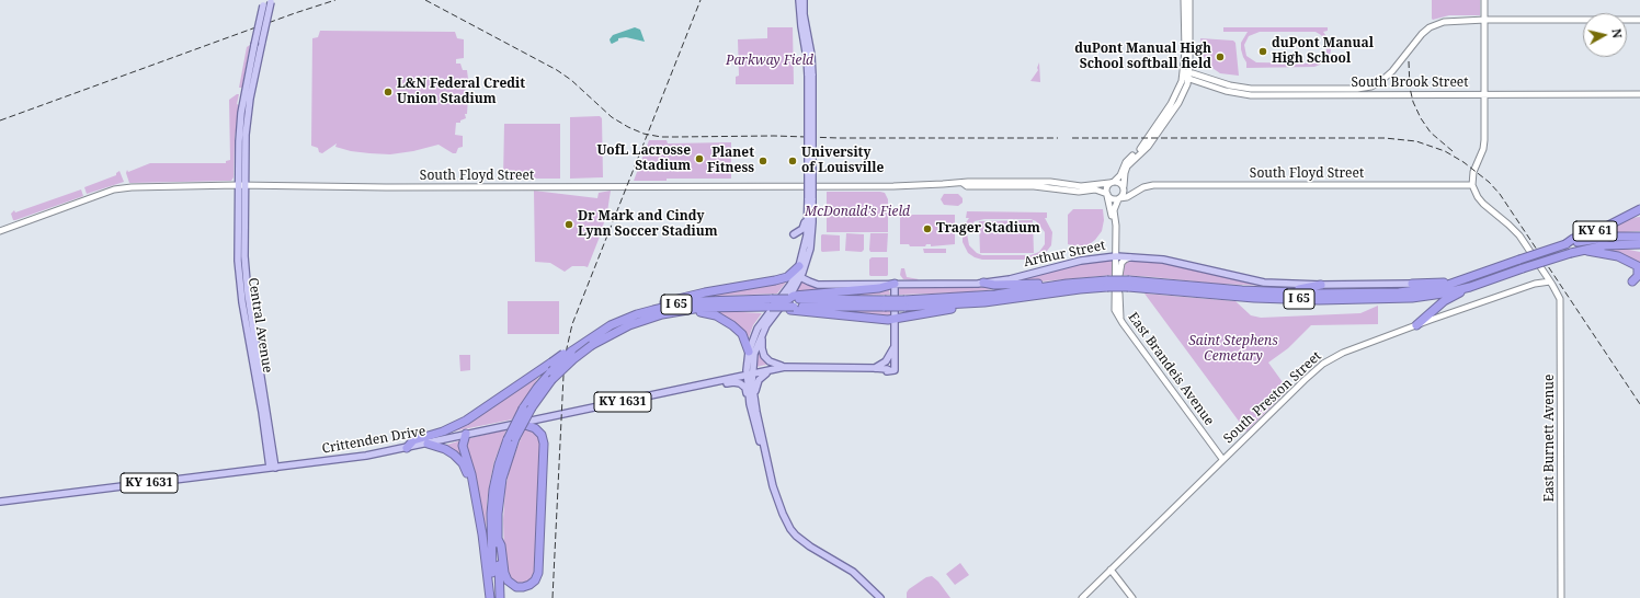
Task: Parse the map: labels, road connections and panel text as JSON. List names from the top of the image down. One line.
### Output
{"streets":{"highway":["KY 61","I 65"],"main road":["Arthur Street","Central Avenue","KY 1631","Crittenden Drive"],"street":["South Brook Street","South Floyd Street","East Brandeis Avenue","South Preston Street","East Burnett Avenue"]},"crossings":[["South Floyd Street","Central Avenue"],["South Floyd Street","East Brandeis Avenue"],["South Floyd Street","East Burnett Avenue"],["KY 61","I 65"],["Arthur Street","East Brandeis Avenue"],["Central Avenue","Crittenden Drive"],["East Brandeis Avenue","South Preston Street"],["South Preston Street","East Burnett Avenue"]],"parks":["Parkway Field","McDonald's Field","Saint Stephens Cemetary"],"places":["duPont Manual High School","duPont Manual High School softball field","L&N Federal Credit Union Stadium","UofL Lacrosse Stadium","Planet Fitness","University of Louisville","Dr Mark and Cindy Lynn Soccer Stadium","Trager Stadium"],"north":"right"}
